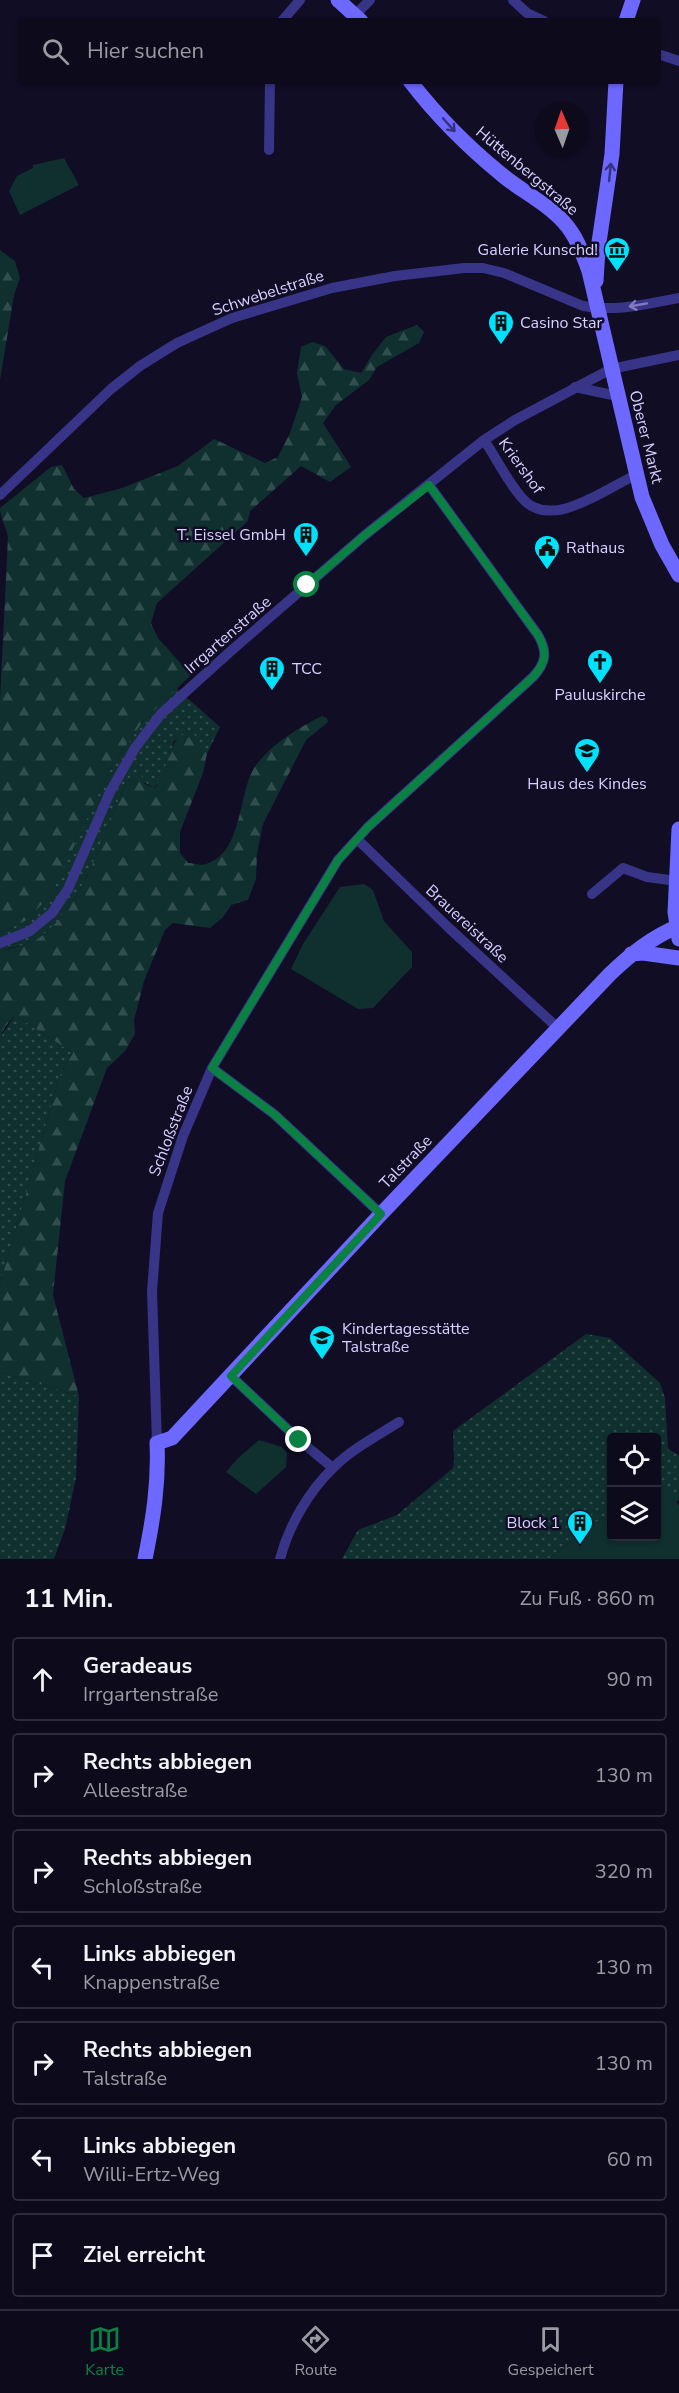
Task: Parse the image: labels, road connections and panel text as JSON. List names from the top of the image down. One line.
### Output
{"streets":{"street":["Hüttenbergstraße","Schwebelstraße","Oberer Markt","Kriershof","Irrgartenstraße","Brauereistraße","Schloßstraße","Talstraße"]},"crossings":[["Hüttenbergstraße","Schwebelstraße"],["Hüttenbergstraße","Oberer Markt"],["Schwebelstraße","Oberer Markt"],["Oberer Markt","Kriershof"],["Oberer Markt","Irrgartenstraße"],["Kriershof","Irrgartenstraße"],["Irrgartenstraße","Schloßstraße"],["Brauereistraße","Schloßstraße"],["Brauereistraße","Talstraße"],["Schloßstraße","Talstraße"]],"one_way":["Hüttenbergstraße"],"places":{"museum":["Galerie Kunschd!"],"building":["Casino Star","T. Eissel GmbH","TCC","Block 1"],"public building":["Rathaus"],"church":["Pauluskirche"],"school or university":["Haus des Kindes","Kindertagesstätte Talstraße"]},"north":"top","page":{"search":"Hier suchen","heading":["11 Min.","Zu Fuß · 860 m"],"list":[["Geradeaus","Irrgartenstraße","90 m"],["Rechts abbiegen","Alleestraße","130 m"],["Rechts abbiegen","Schloßstraße","320 m"],["Links abbiegen","Knappenstraße","130 m"],["Rechts abbiegen","Talstraße","130 m"],["Links abbiegen","Willi-Ertz-Weg","60 m"],"Ziel erreicht"],"nav":["Karte","Route","Gespeichert"]}}
